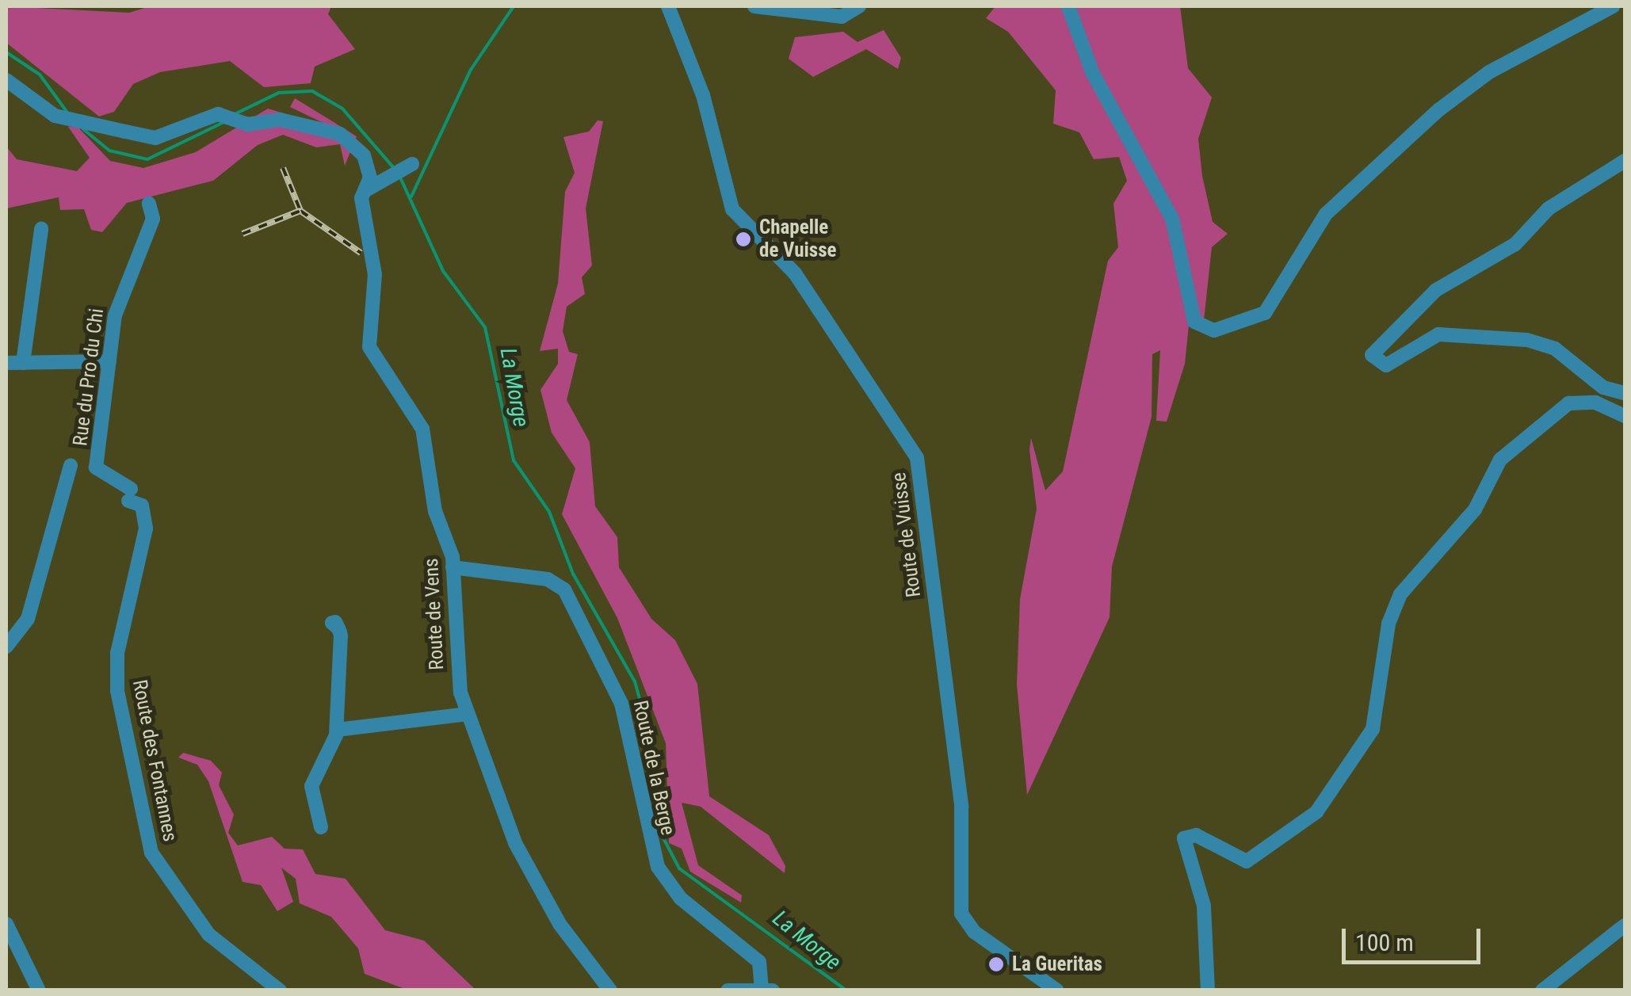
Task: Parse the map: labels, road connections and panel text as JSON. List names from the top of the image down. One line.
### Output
{"streets":{"street":["Rue du Pro du Chi","Route de Vuisse","Route de Vens","Route des Fontannes","Route de la Berge"]},"crossings":[["Rue du Pro du Chi","Route des Fontannes"],["Route de Vens","Route de la Berge"]],"water":["La Morge"],"places":["Chapelle de Vuisse","La Gueritas"],"scale_bar":"100 m"}
